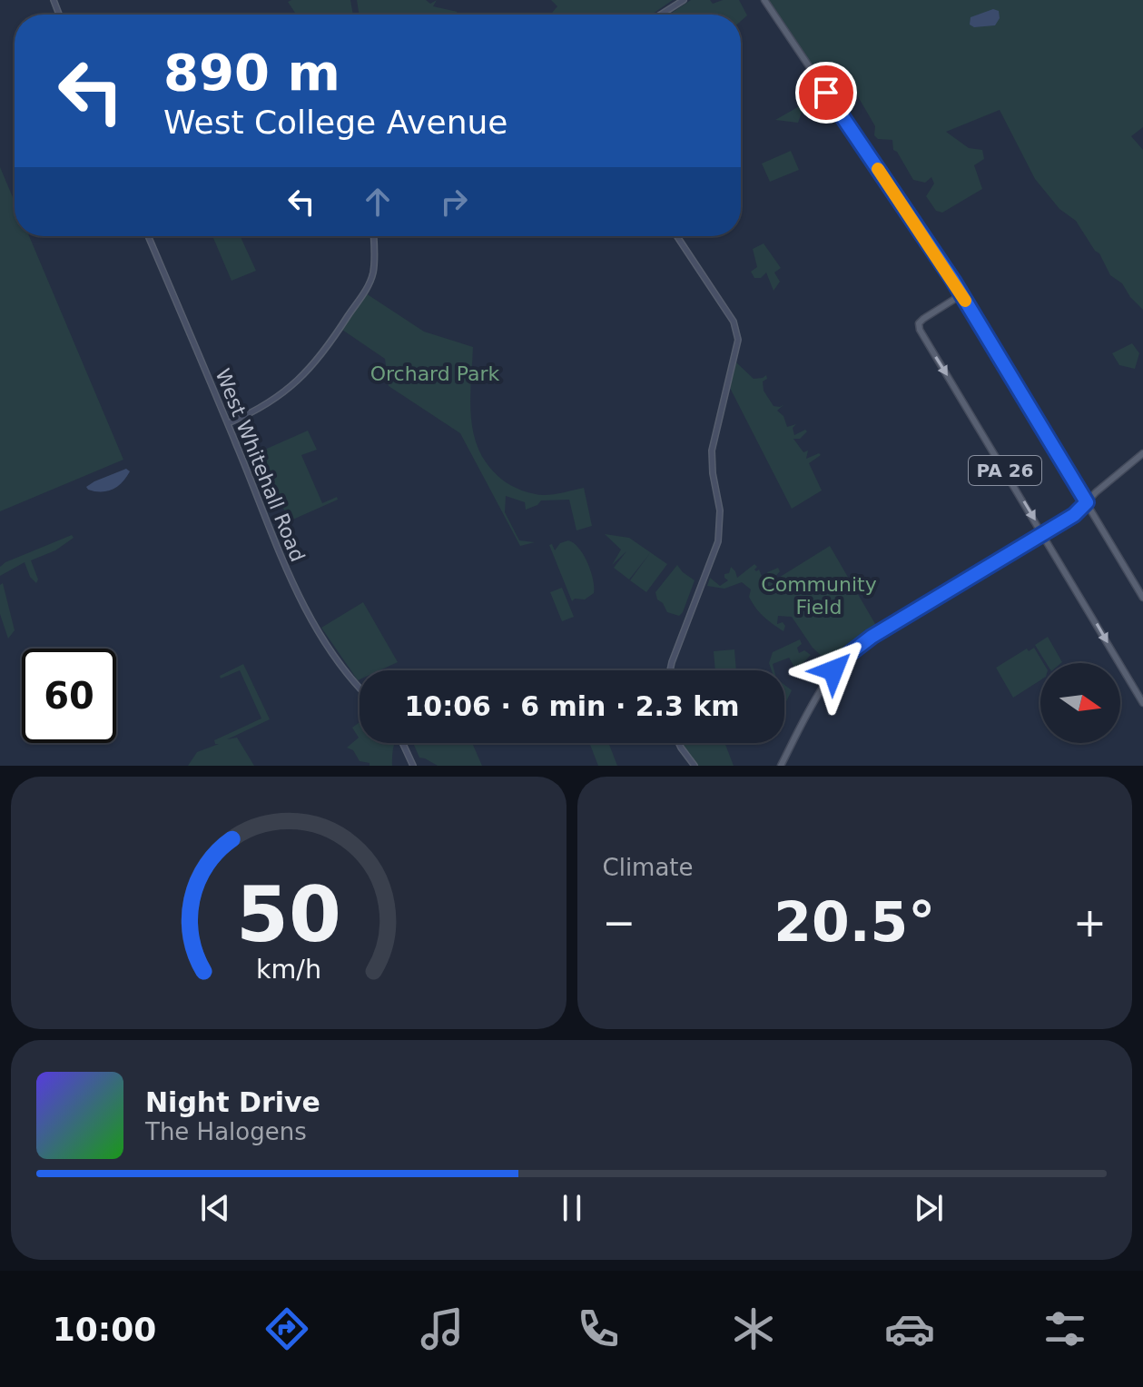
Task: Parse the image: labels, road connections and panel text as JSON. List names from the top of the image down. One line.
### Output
{"streets":{"main road":["West Whitehall Road","PA 26"]},"parks":["Orchard Park","Community Field"],"north":"right","page":{"turn":["890 m","West College Avenue"],"limit":"60","trip":"10:06 · 6 min · 2.3 km","tile":"Climate","heat":["−","20.5°","+"],"song":["Night Drive","The Halogens"],"tabs":"10:00","gauge":["50","km/h"]}}
